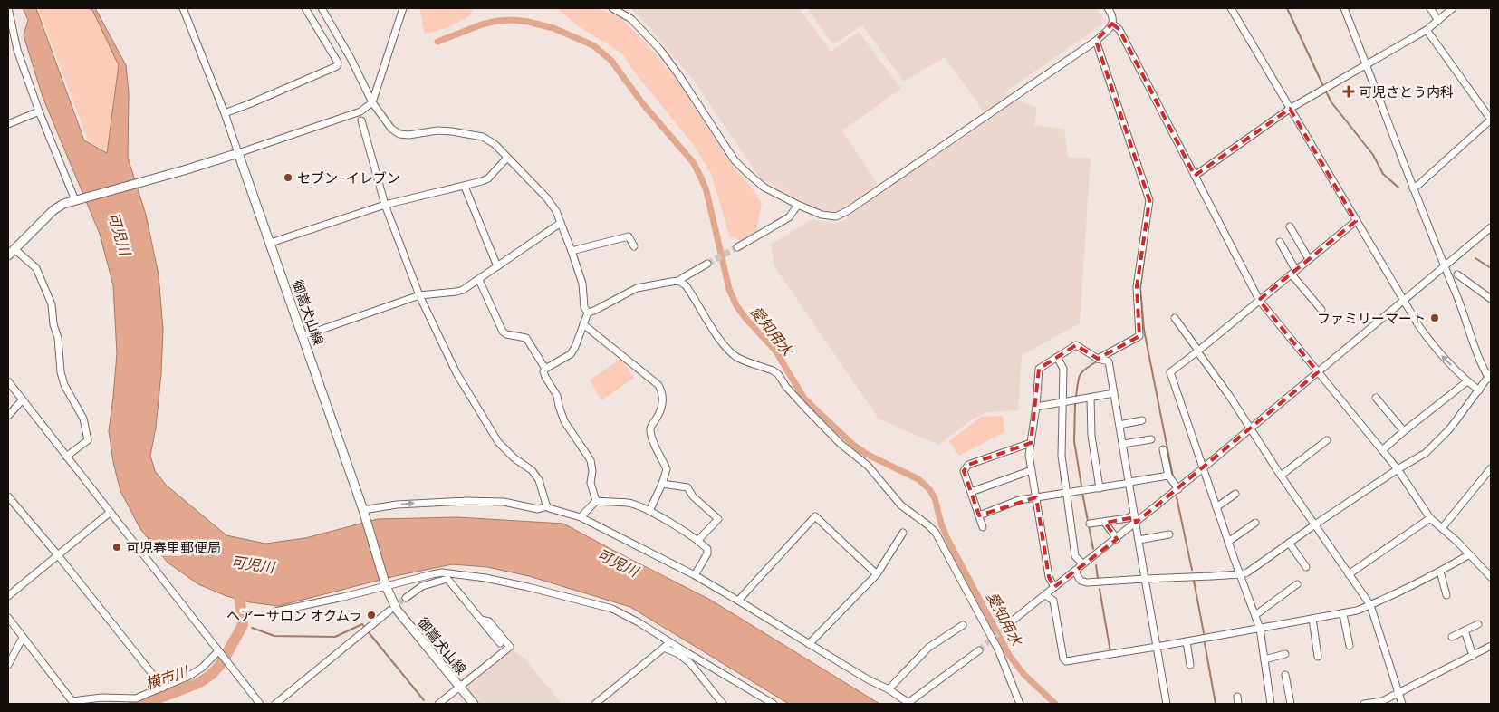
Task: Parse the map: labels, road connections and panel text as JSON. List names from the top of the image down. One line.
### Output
{"streets":{"main road":["御嵩犬山線"]},"water":["可児川","愛知用水","横市川"],"places":{"health":["可児さとう内科"],"other":["セブン-イレブン","ファミリーマート","可児春里郵便局","ヘアーサロン オクムラ"]}}
